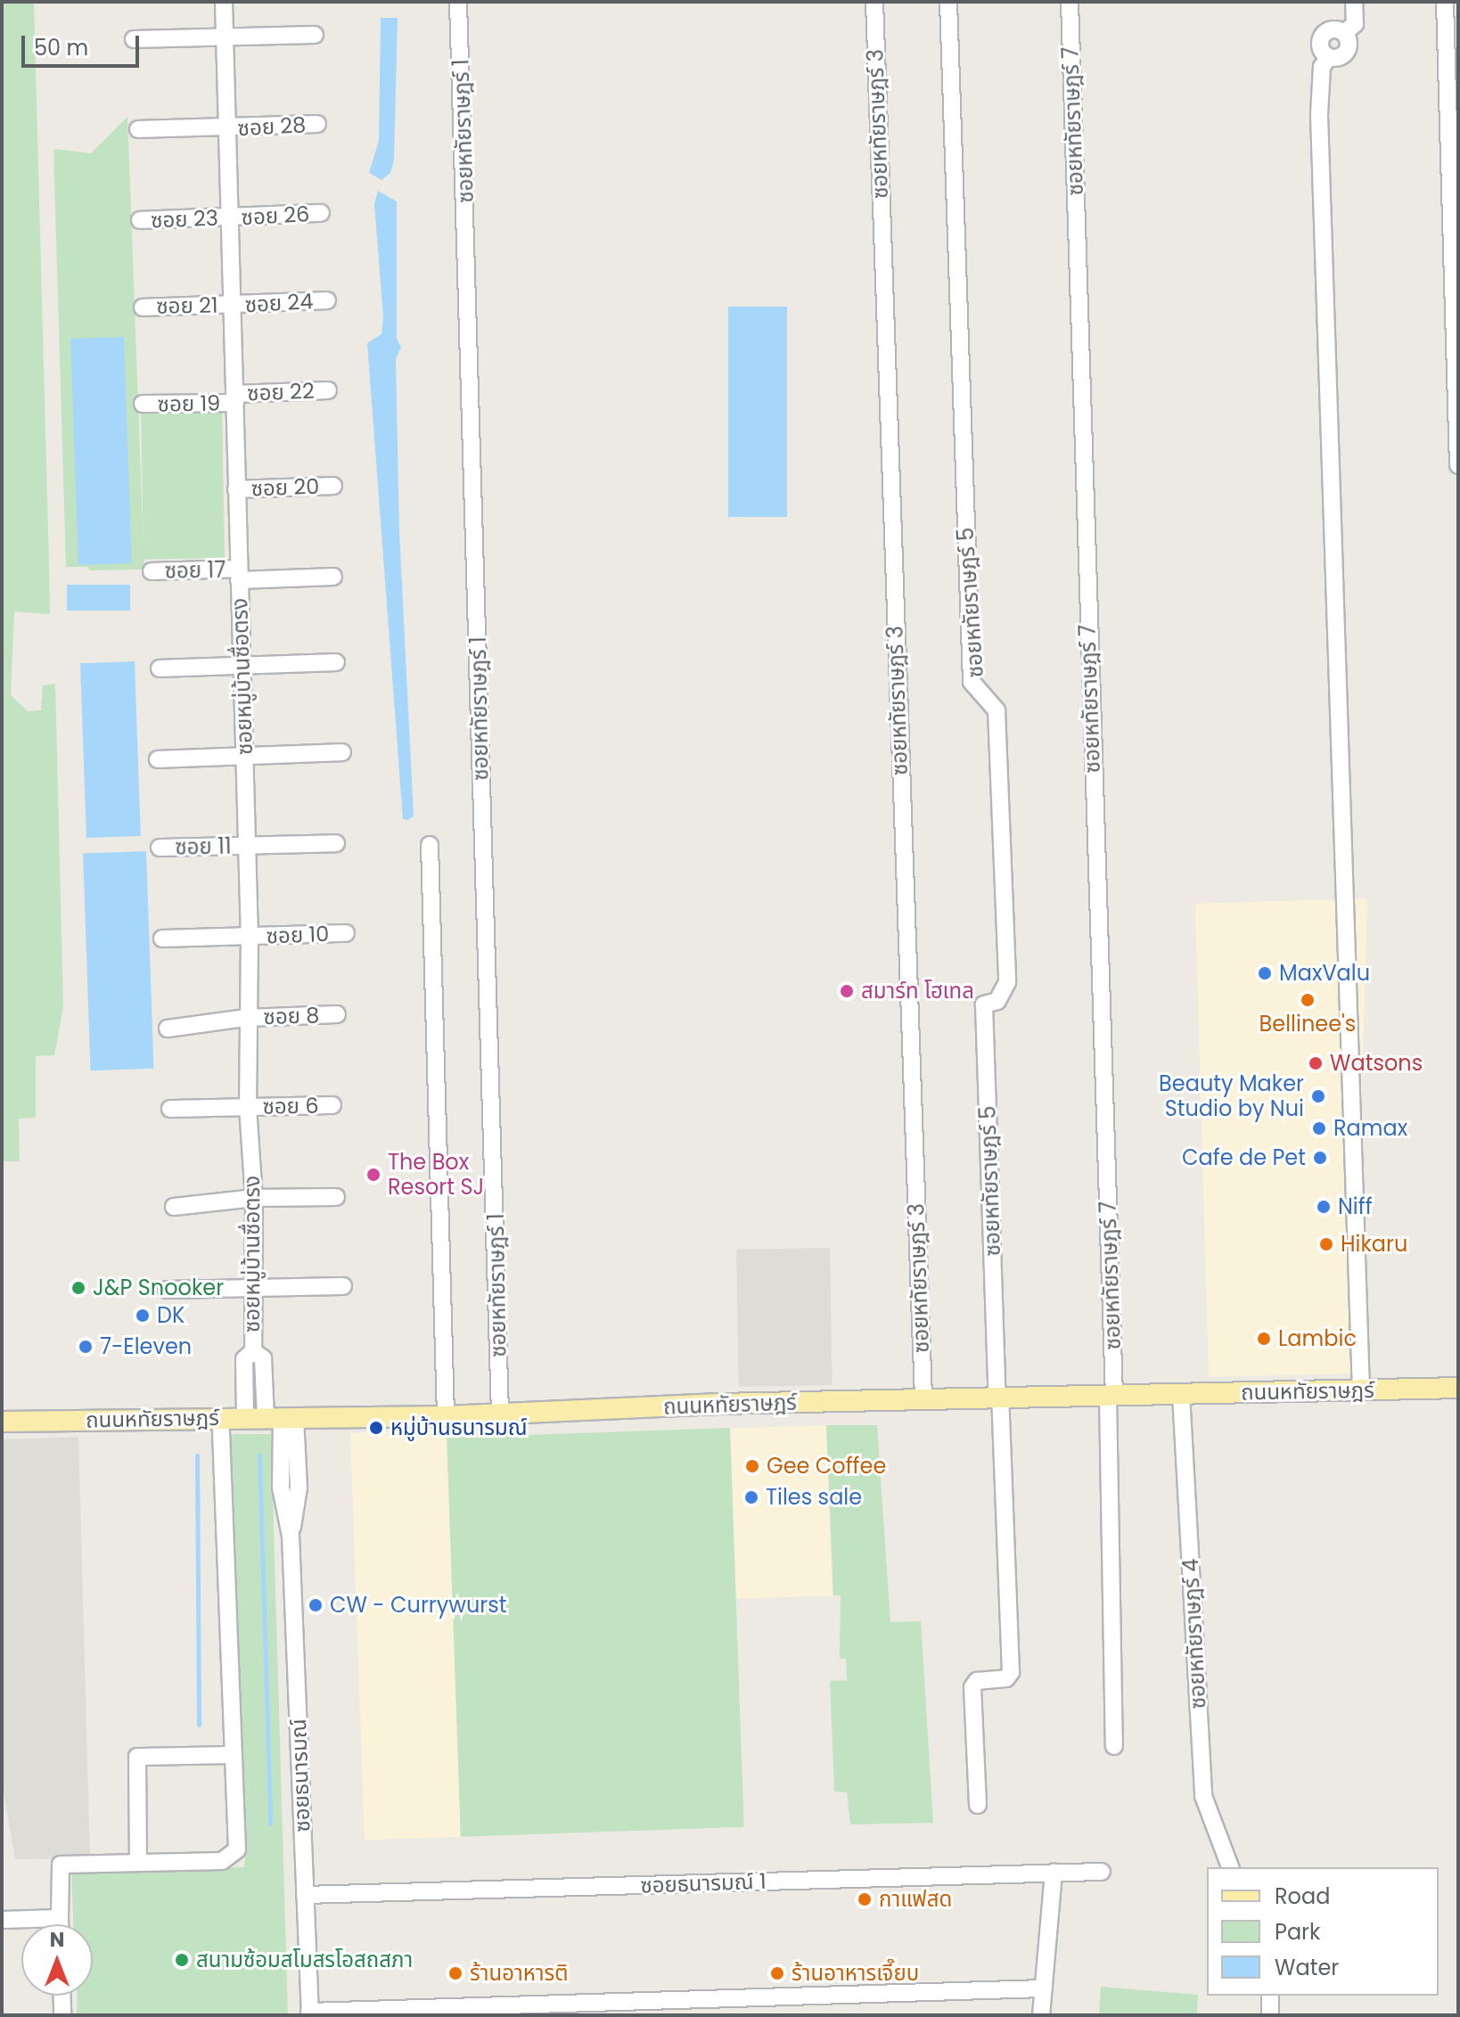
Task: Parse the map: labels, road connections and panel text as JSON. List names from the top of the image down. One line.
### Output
{"streets":{"main road":["ถนนหทัยราษฎร์"],"street":["ซอยหทัยราษฎร์ 7","ซอยหทัยราษฎร์ 3","ซอย 28","ซอยหทัยราษฎร์ 1","ซอย 26","ซอย 23","ซอย 24","ซอย 21","ซอย 22","ซอย 19","ซอย 20","ซอย 17","ซอยหทัยราษฎร์ 5","ซอยหมู่บ้านซื่อตรง","ซอย 11","ซอย 10","ซอย 8","ซอย 6","ซอยหทัยราษฎร์ 4","ซอยธนารมณ์","ซอยธนารมณ์ 1"]},"crossings":[["ซอยหทัยราษฎร์ 7","ถนนหทัยราษฎร์"],["ซอยหทัยราษฎร์ 3","ถนนหทัยราษฎร์"],["ซอย 28","ซอยหมู่บ้านซื่อตรง"],["ซอยหทัยราษฎร์ 1","ถนนหทัยราษฎร์"],["ซอย 26","ซอย 23"],["ซอย 26","ซอยหมู่บ้านซื่อตรง"],["ซอย 23","ซอยหมู่บ้านซื่อตรง"],["ซอย 24","ซอย 21"],["ซอย 24","ซอยหมู่บ้านซื่อตรง"],["ซอย 21","ซอยหมู่บ้านซื่อตรง"],["ซอย 22","ซอย 19"],["ซอย 22","ซอยหมู่บ้านซื่อตรง"],["ซอย 19","ซอยหมู่บ้านซื่อตรง"],["ซอย 20","ซอยหมู่บ้านซื่อตรง"],["ซอย 17","ซอยหมู่บ้านซื่อตรง"],["ซอยหทัยราษฎร์ 5","ถนนหทัยราษฎร์"],["ซอยหมู่บ้านซื่อตรง","ซอย 11"],["ซอยหมู่บ้านซื่อตรง","ซอย 10"],["ซอยหมู่บ้านซื่อตรง","ซอย 8"],["ซอยหมู่บ้านซื่อตรง","ซอย 6"],["ซอยหมู่บ้านซื่อตรง","ถนนหทัยราษฎร์"],["ซอยหมู่บ้านซื่อตรง","ซอยธนารมณ์"],["ถนนหทัยราษฎร์","ซอยหทัยราษฎร์ 4"],["ถนนหทัยราษฎร์","ซอยธนารมณ์"],["ซอยธนารมณ์","ซอยธนารมณ์ 1"]],"places":["MaxValu","สมาร์ท โฮเทล","Bellinee's","Watsons","Beauty Maker Studio by Nui","Ramax","Cafe de Pet","The Box Resort SJ","Niff","Hikaru","J&P Snooker","DK","Lambic","7-Eleven","หมู่บ้านธนารมณ์","Gee Coffee","Tiles sale","CW - Currywurst","กาแฟสด","สนามซ้อมสโมสรโอสถสภา","ร้านอาหารติ","ร้านอาหารเจี๊ยบ"],"legend":["Road","Park","Water"],"scale_bar":"50 m","north":"top"}
